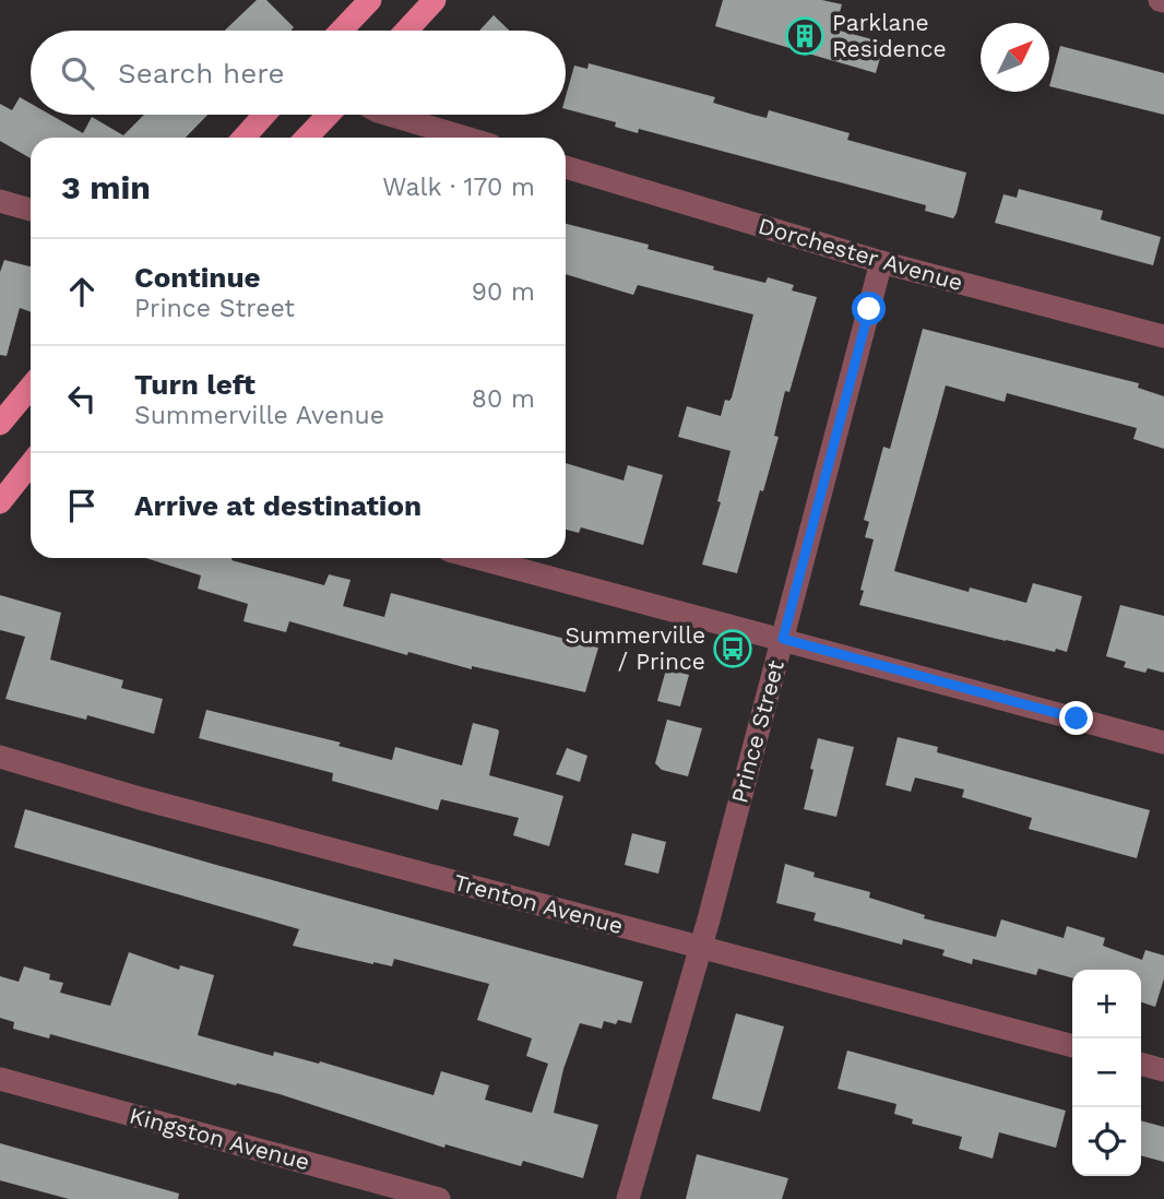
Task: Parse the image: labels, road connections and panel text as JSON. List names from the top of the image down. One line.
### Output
{"streets":{"street":["Dorchester Avenue","Prince Street","Trenton Avenue","Kingston Avenue"]},"crossings":[["Dorchester Avenue","Prince Street"],["Prince Street","Trenton Avenue"]],"places":{"building":["Parklane Residence"],"bus stop":["Summerville / Prince"]},"north":"top right","page":{"search":"Search here","heading":["3 min","Walk · 170 m"],"list":[["Continue","Prince Street","90 m"],["Turn left","Summerville Avenue","80 m"],"Arrive at destination"],"map_buttons":["+","−"]}}
